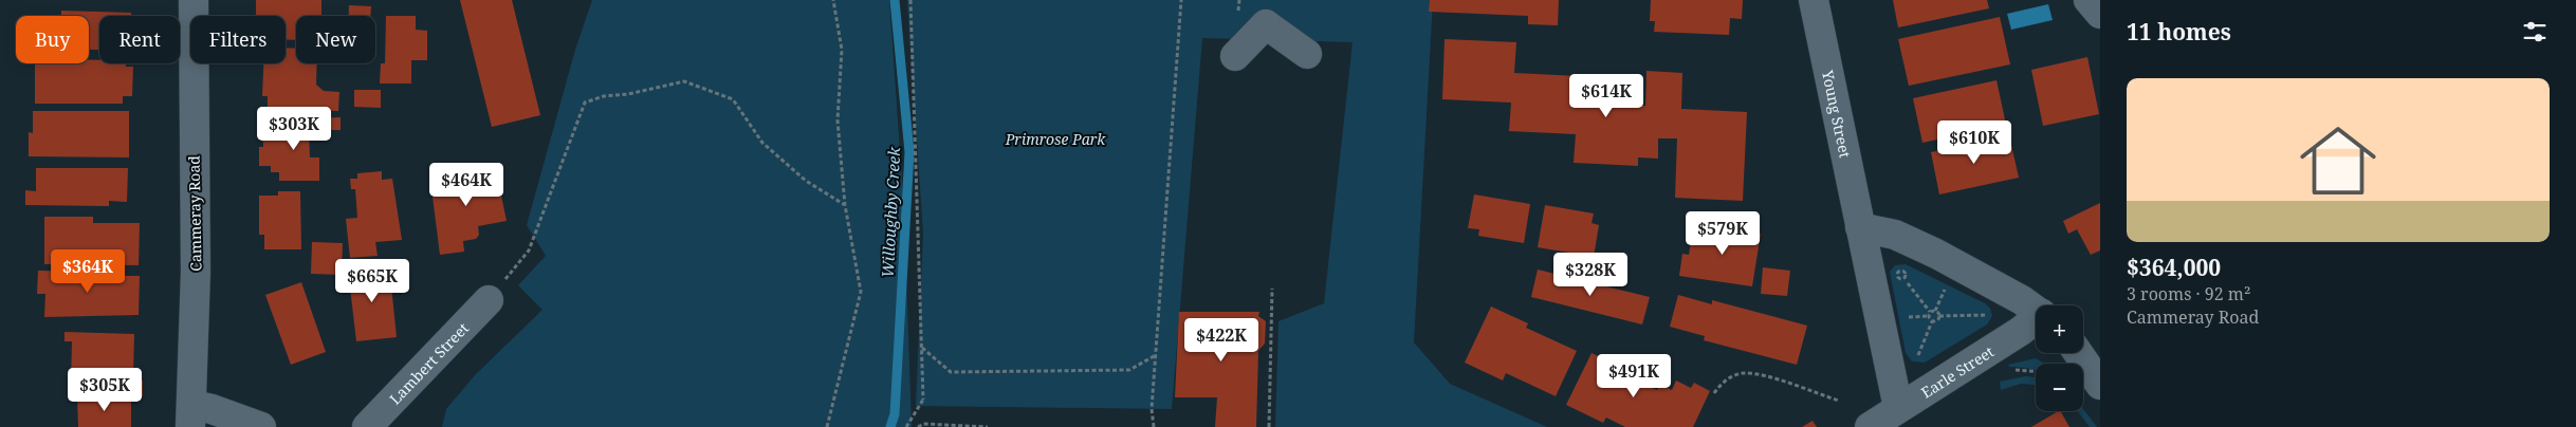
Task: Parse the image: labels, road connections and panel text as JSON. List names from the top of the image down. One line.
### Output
{"streets":{"street":["Young Street","Cammeray Road","Lambert Street","Earle Street"]},"crossings":[["Young Street","Earle Street"]],"water":["Willoughby Creek"],"parks":["Primrose Park"],"page":{"heading":"11 homes","chip":["Buy","Rent","Filters","New"],"list":[{"name":"$364,000","note":"3 rooms · 92 m² · Cammeray Road"}],"price":["$614K","$303K","$610K","$464K","$579K","$364K","$328K","$665K","$422K","$491K","$305K"],"map_buttons":["+","−"]}}
